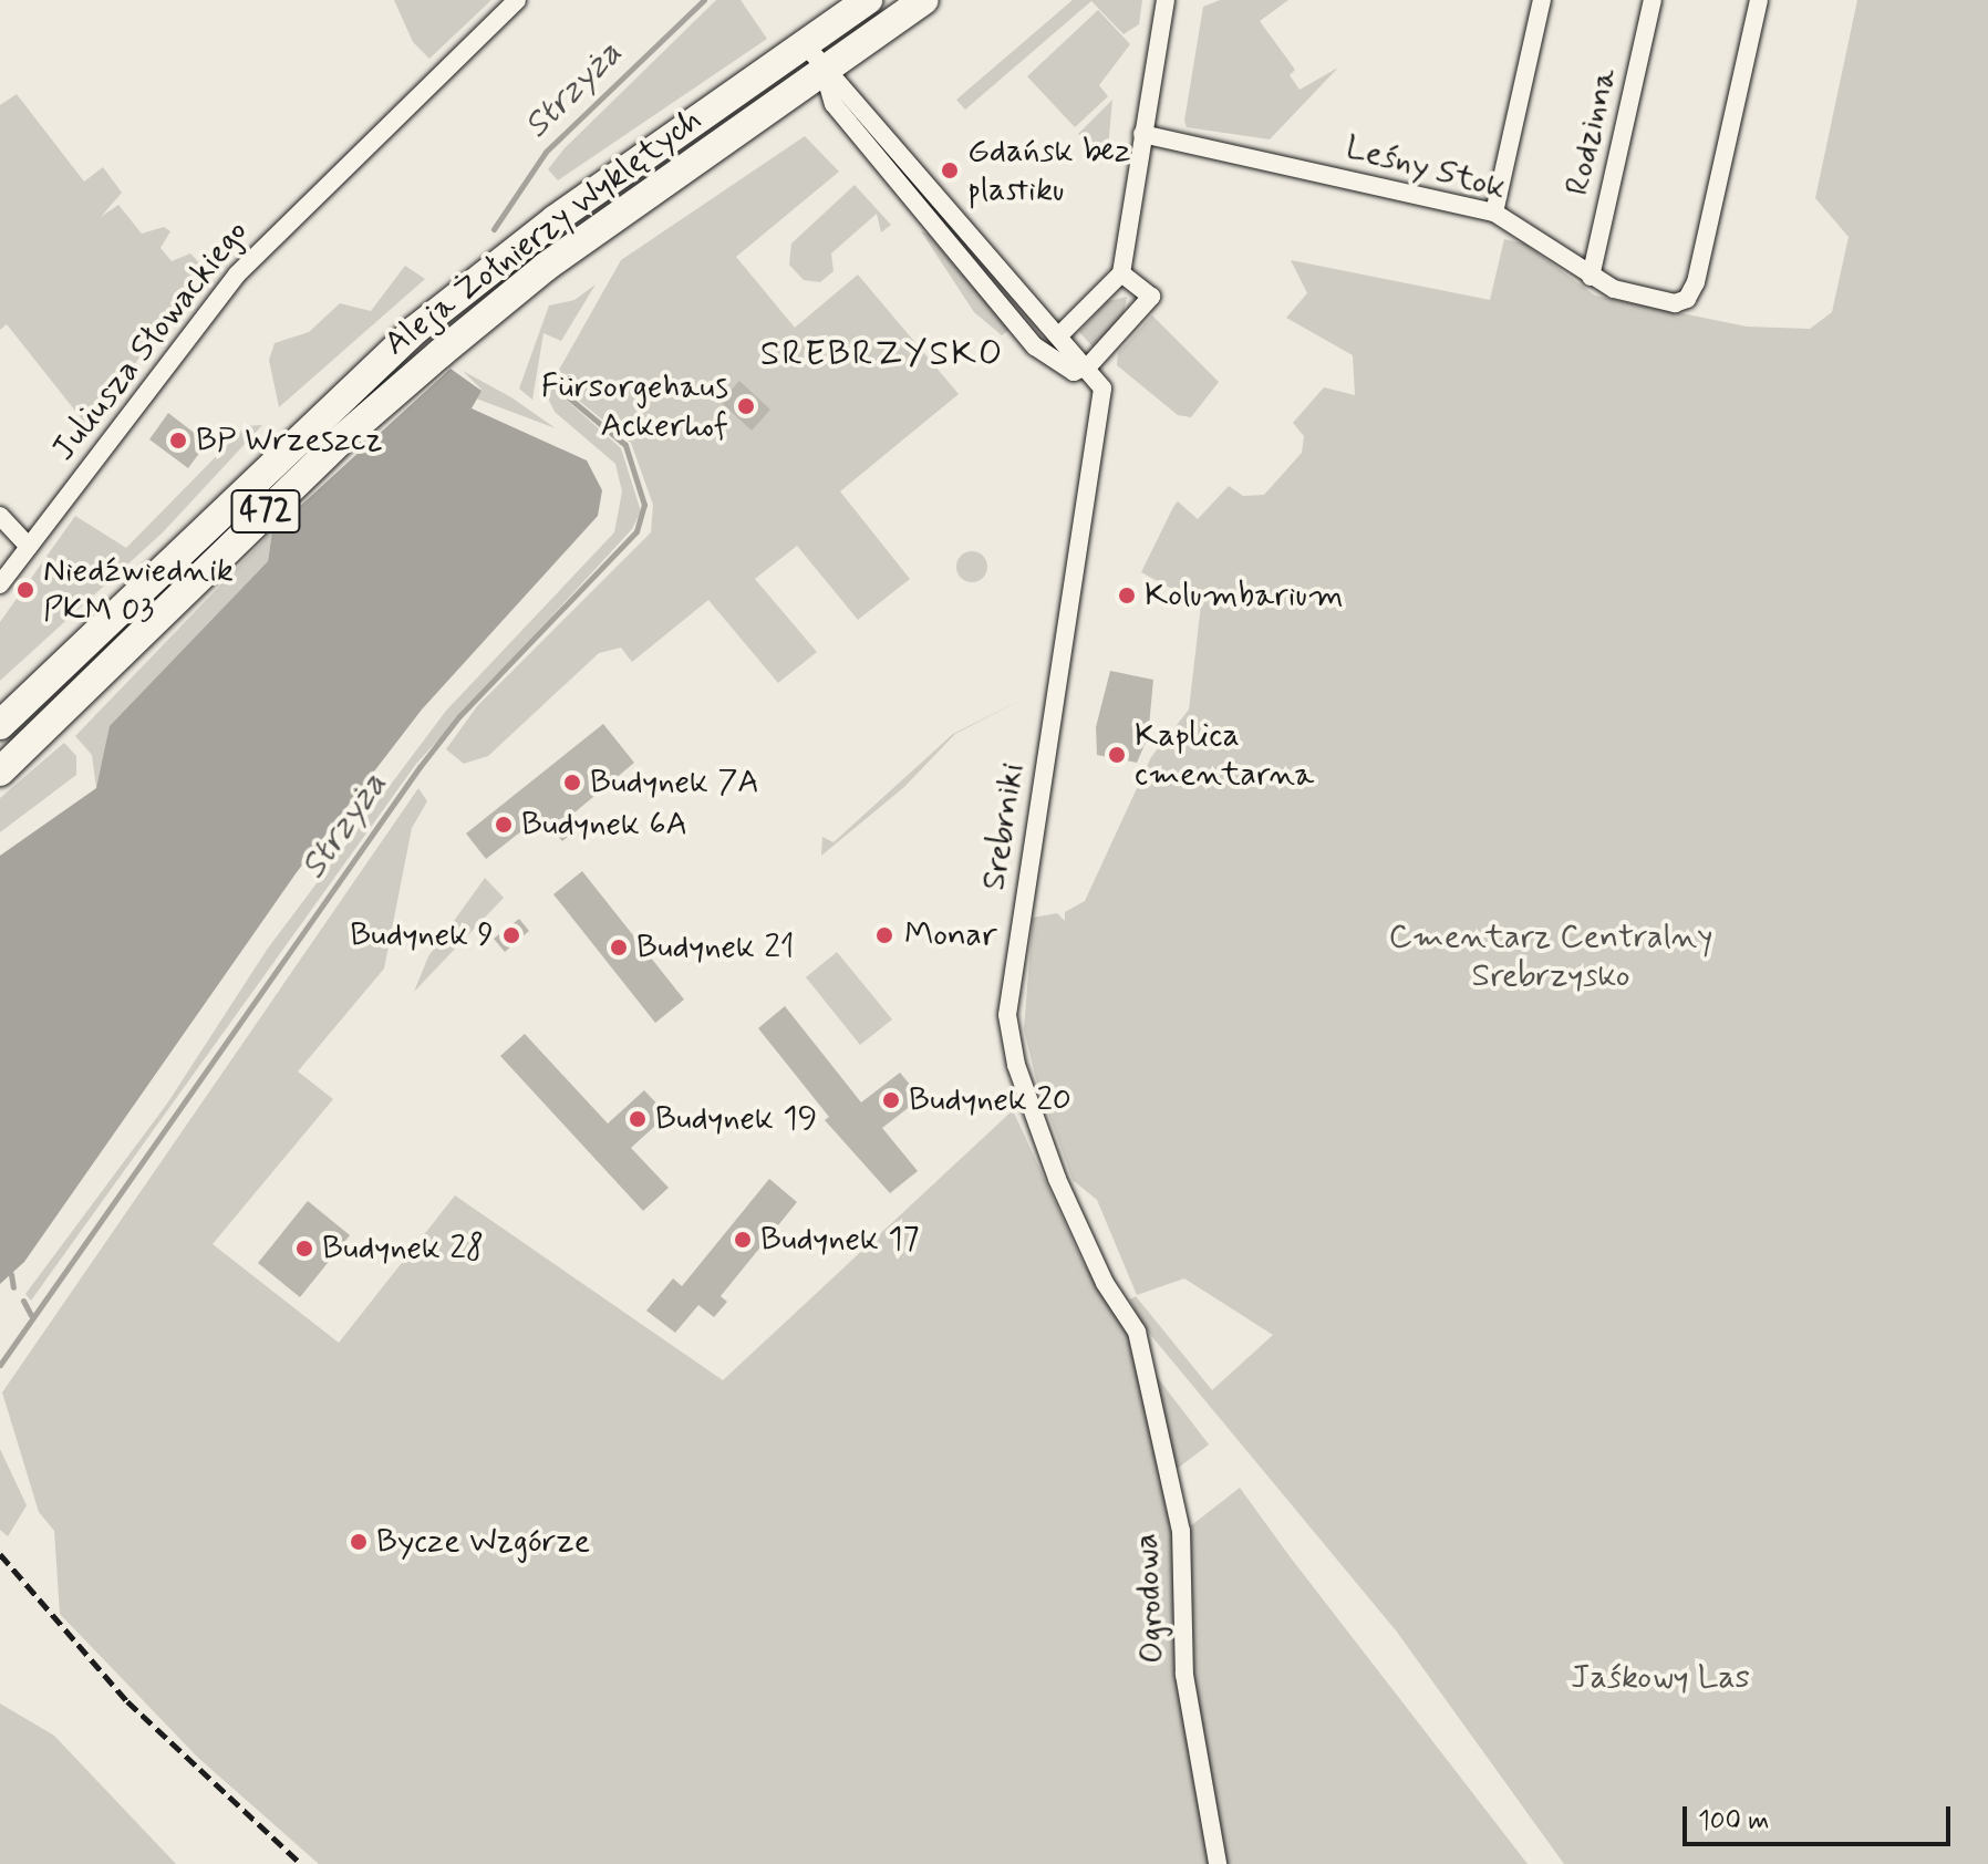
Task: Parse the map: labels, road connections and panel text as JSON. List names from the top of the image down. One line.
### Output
{"streets":{"main road":["Aleja Żołnierzy Wyklętych","472"],"street":["Rodzinna","Leśny Stok","Juliusza Słowackiego","Srebrniki","Ogrodowa"]},"crossings":[["Rodzinna","Leśny Stok"],["Aleja Żołnierzy Wyklętych","Srebrniki"],["Srebrniki","Ogrodowa"]],"districts":["SREBRZYSKO"],"water":["Strzyża"],"parks":["Cmentarz Centralny Srebrzysko","Jaśkowy Las"],"places":["Gdańsk bez plastiku","Fürsorgehaus Ackerhof","BP Wrzeszcz","Niedźwiednik PKM 03","Kolumbarium","Kaplica cmentarna","Budynek 7A","Budynek 6A","Budynek 9","Monar","Budynek 21","Budynek 20","Budynek 19","Budynek 17","Budynek 28","Bycze Wzgórze"],"scale_bar":"100 m"}
